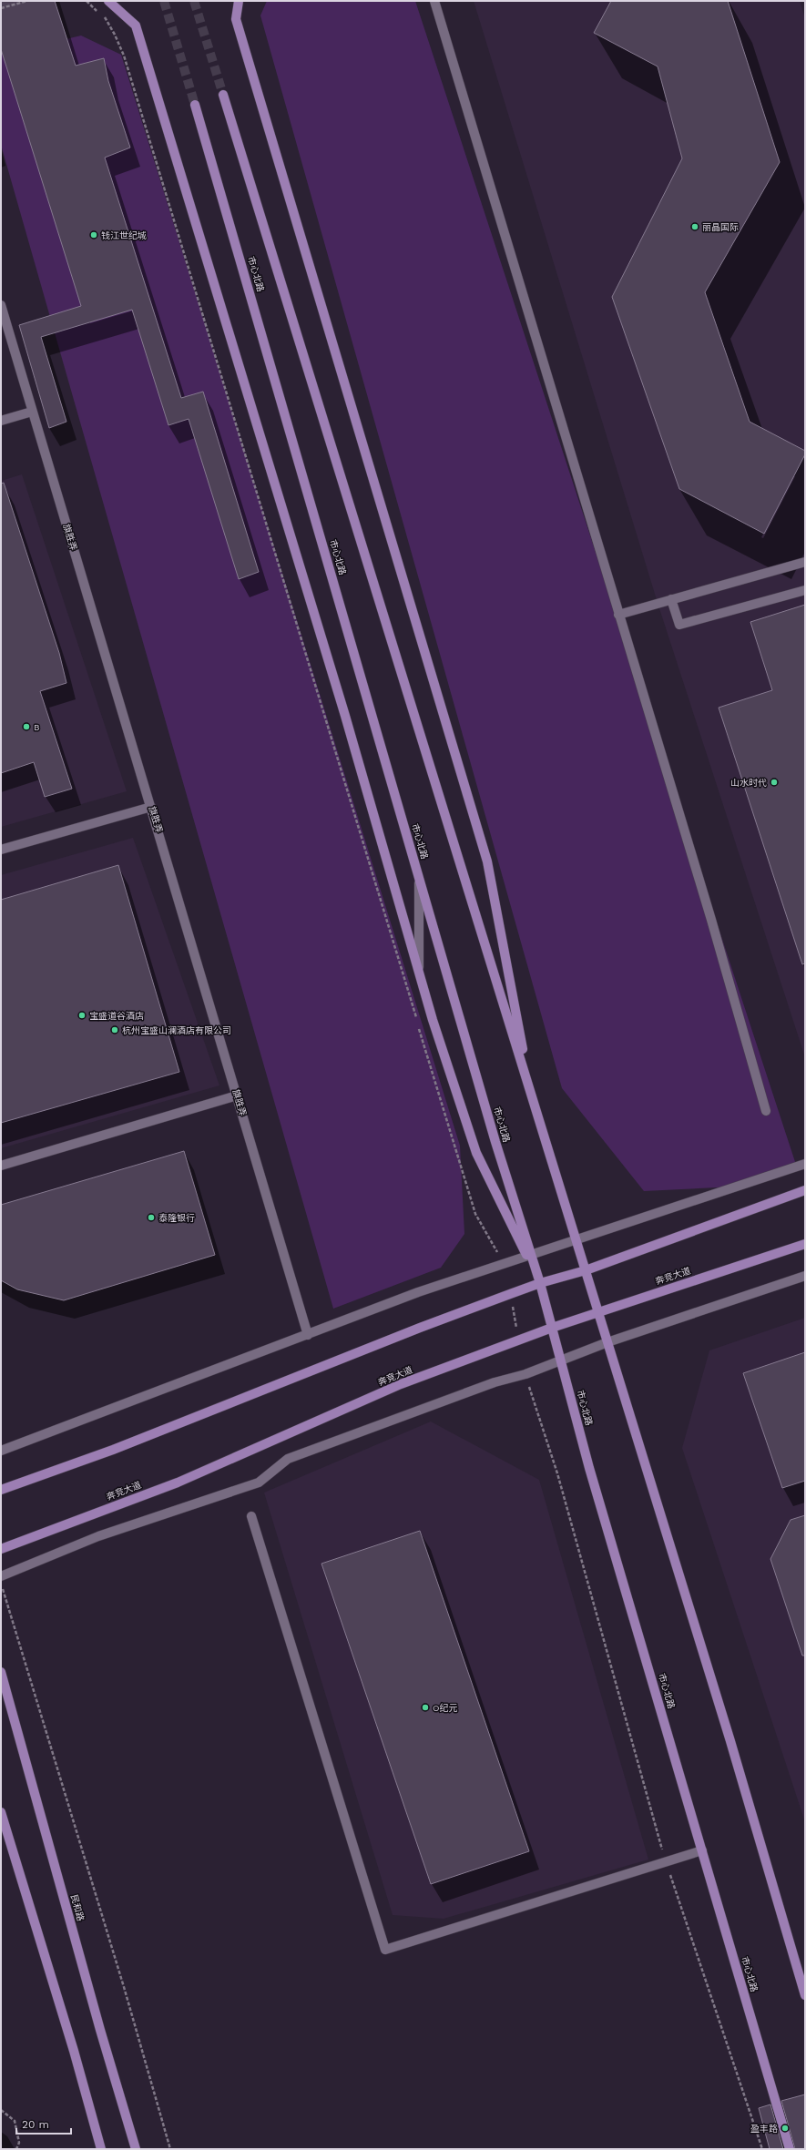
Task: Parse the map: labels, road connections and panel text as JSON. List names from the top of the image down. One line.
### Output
{"streets":{"main road":["市心北路","奔竞大道","民和路"],"street":["旗胜弄"]},"crossings":[["市心北路","奔竞大道"]],"places":["丽晶国际","钱江世纪城","B","山水时代","宝盛道谷酒店","杭州宝盛山澜酒店有限公司","泰隆银行","O纪元","盈丰路"],"scale_bar":"20 m"}
